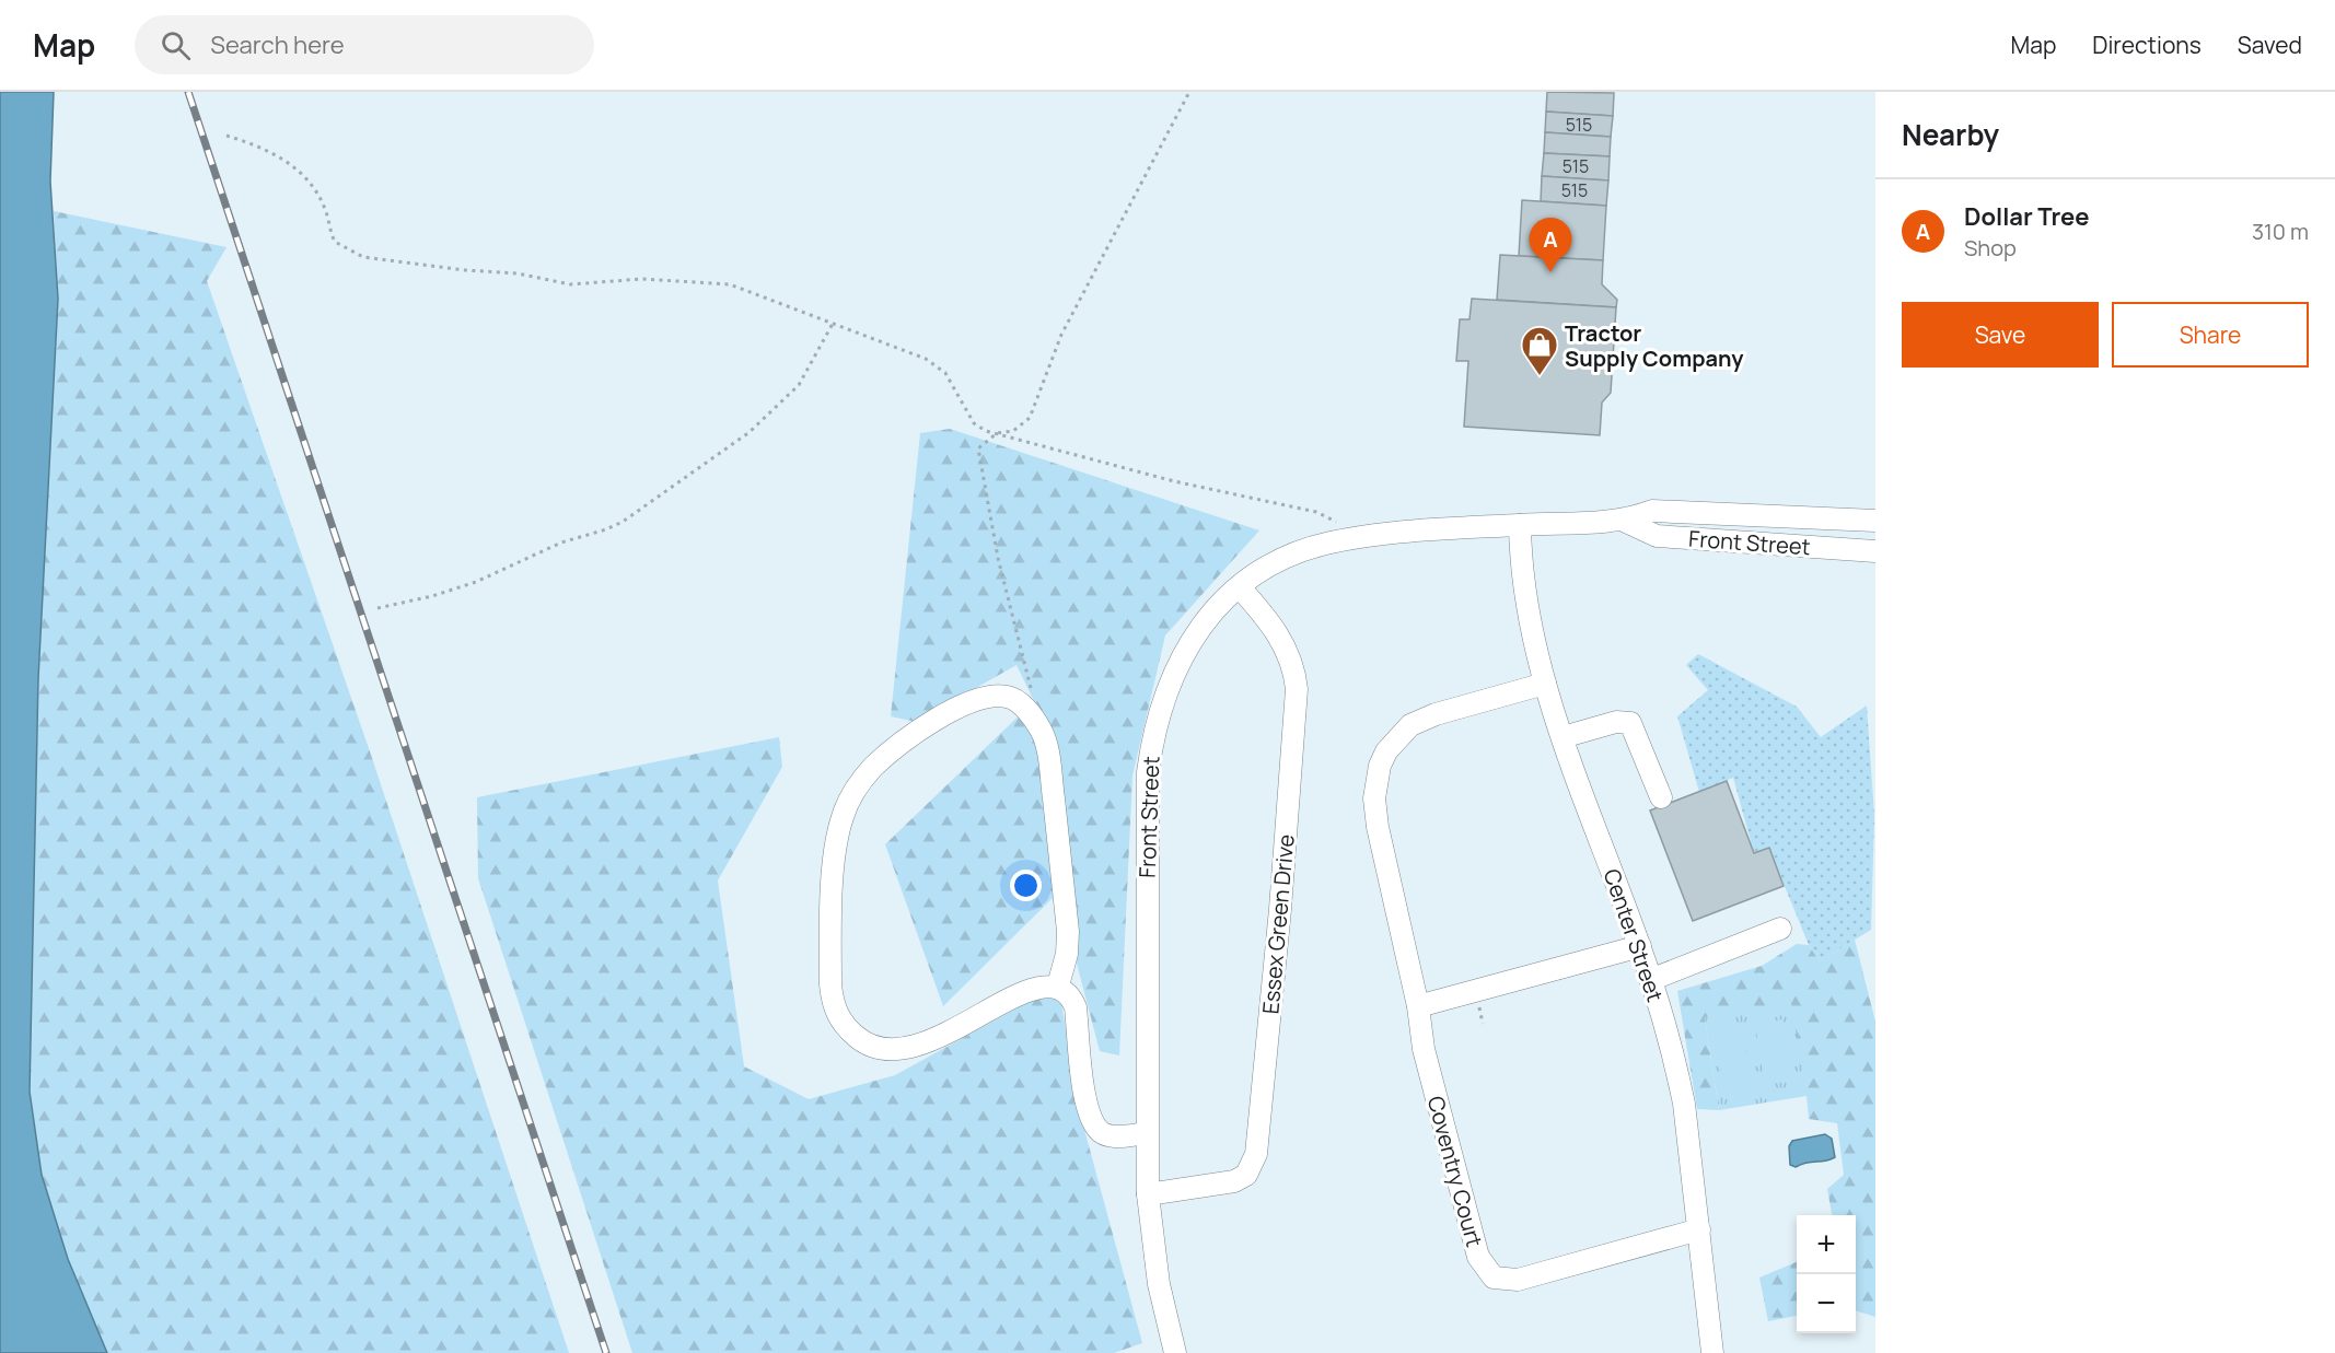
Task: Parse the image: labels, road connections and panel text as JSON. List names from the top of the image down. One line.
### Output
{"streets":{"street":["Front Street","Essex Green Drive","Center Street","Coventry Court"]},"crossings":[["Front Street","Essex Green Drive"],["Front Street","Center Street"],["Center Street","Coventry Court"]],"places":{"shop":["Tractor Supply Company"]},"house_numbers":["515","515","515"],"page":{"header":"Map","search":"Search here","nav":["Map","Directions","Saved"],"heading":"Nearby","list":[{"mark":"A","name":"Dollar Tree","note":"Shop","value":"310 m"}],"pins":"A","buttons":["Save","Share"],"map_buttons":["+","−"]}}
